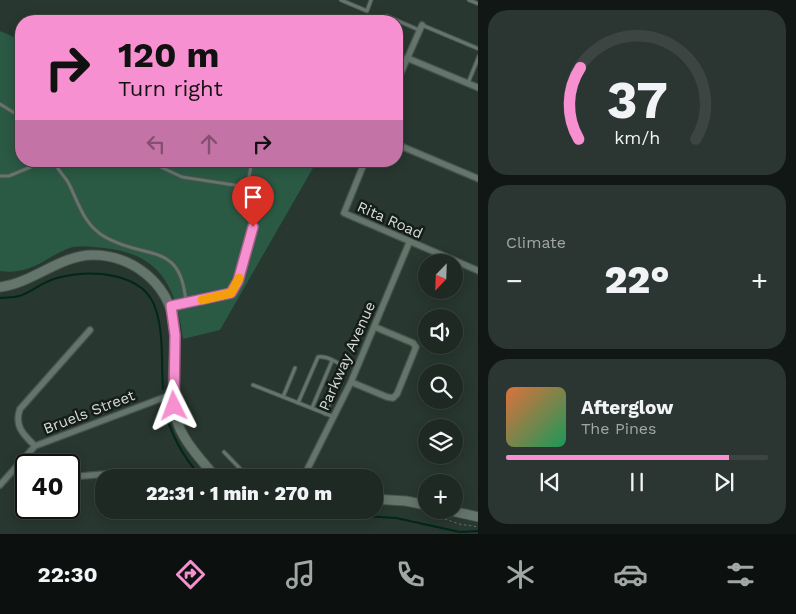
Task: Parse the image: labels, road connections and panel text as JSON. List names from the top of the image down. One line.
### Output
{"streets":{"street":["Rita Road","Parkway Avenue","Bruels Street"]},"crossings":[["Rita Road","Parkway Avenue"]],"north":"bottom left","page":{"turn":["120 m","Turn right"],"tile":"Climate","map_buttons":"+","heat":["−","22°","+"],"song":["Afterglow","The Pines"],"limit":"40","trip":"22:31 · 1 min · 270 m","tabs":"22:30","gauge":["37","km/h"]}}
